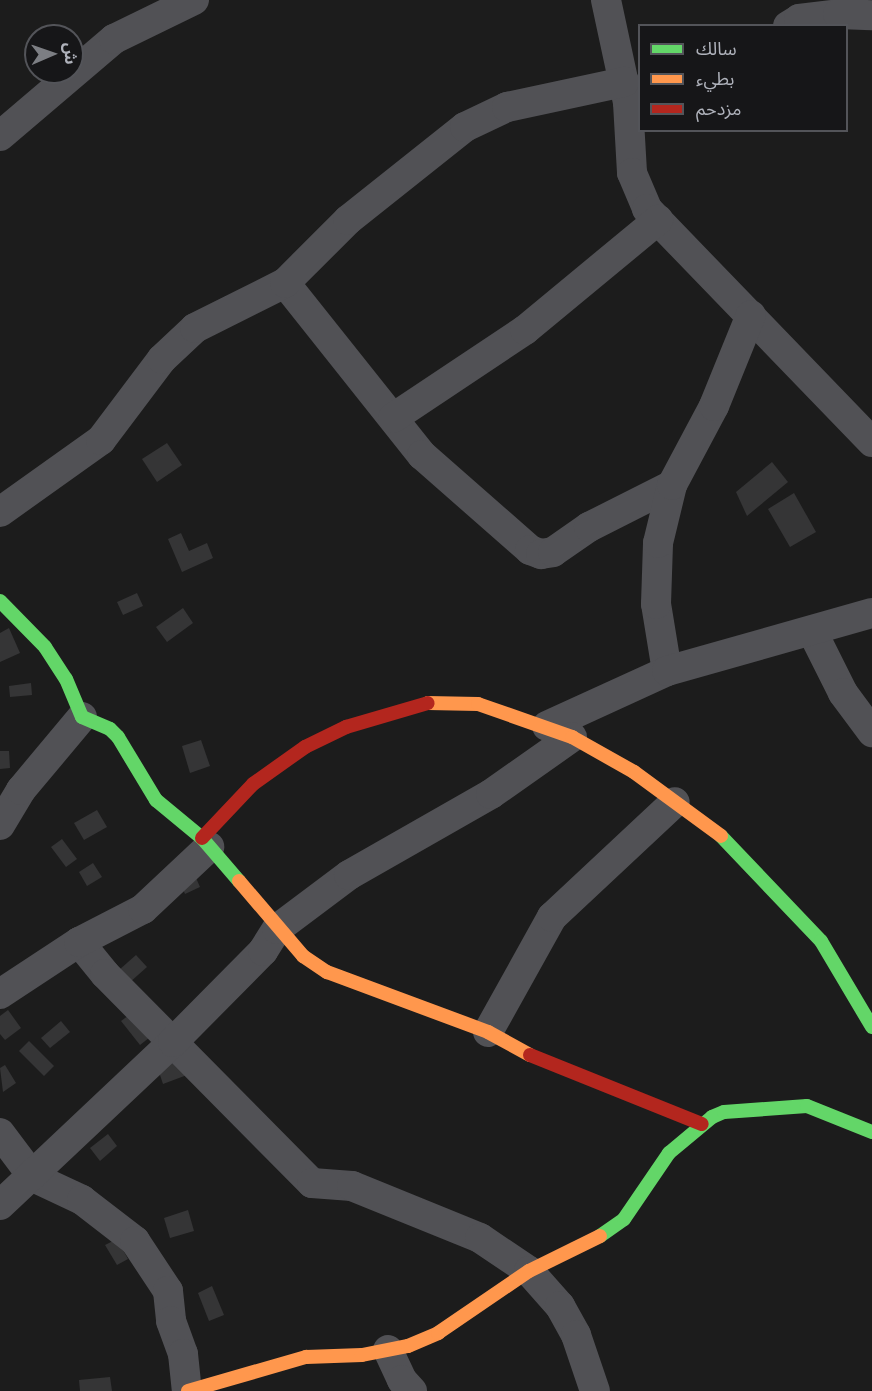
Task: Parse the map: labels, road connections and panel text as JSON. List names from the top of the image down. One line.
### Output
{"legend":["سالك","بطيء","مزدحم"],"north":"right"}
